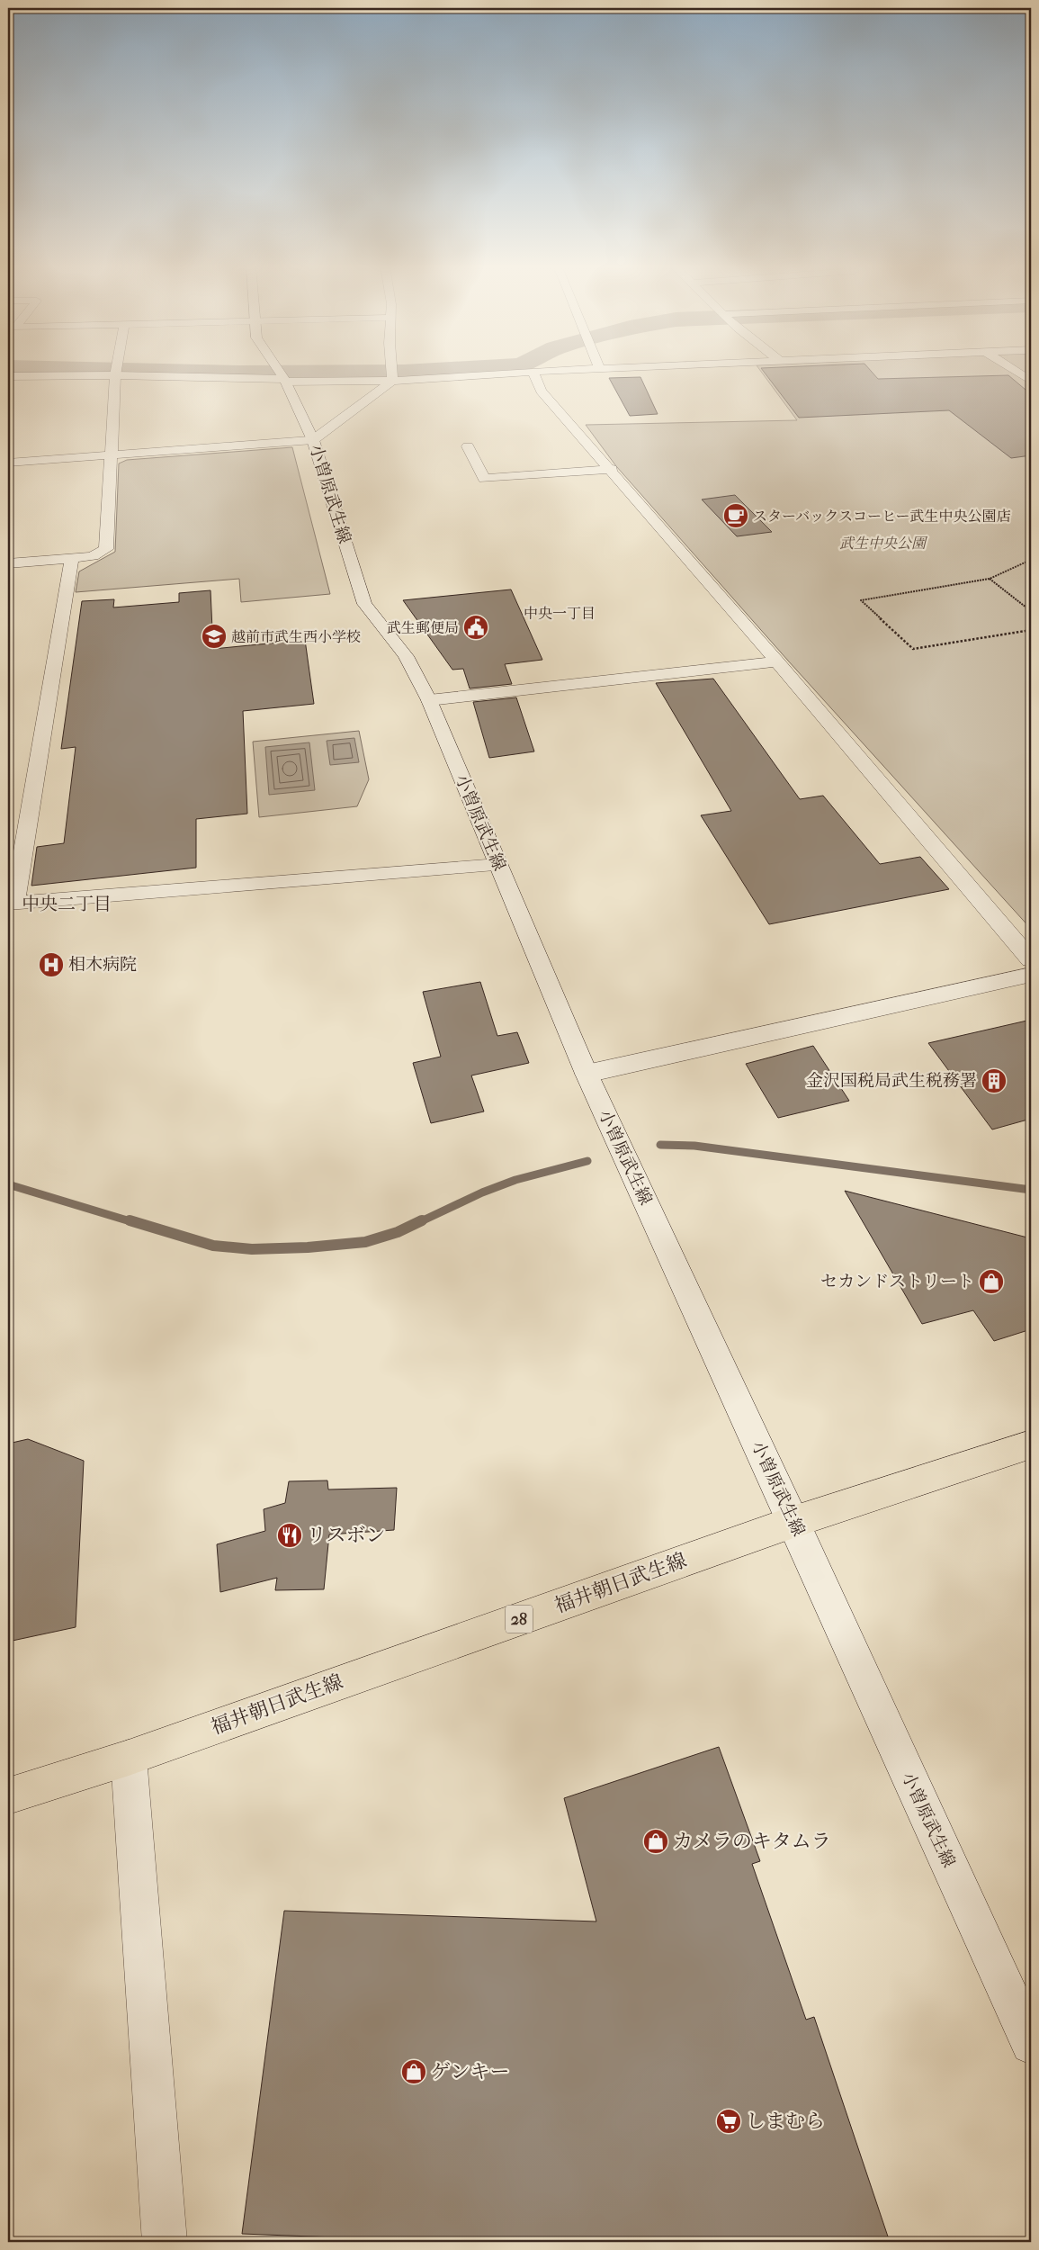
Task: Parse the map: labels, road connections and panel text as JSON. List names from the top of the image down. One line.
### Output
{"streets":{"main road":["福井朝日武生線","28"],"street":["小曽原武生線"]},"crossings":[["小曽原武生線","福井朝日武生線"]],"districts":["中央一丁目","中央二丁目"],"parks":["武生中央公園"],"places":{"cafe":["スターバックスコーヒー武生中央公園店"],"public building":["武生郵便局"],"school or university":["越前市武生西小学校"],"hospital":["相木病院"],"building":["金沢国税局武生税務署"],"shop":["セカンドストリート","カメラのキタムラ","ゲンキー"],"restaurant":["リスボン"],"supermarket":["しまむら"]}}
